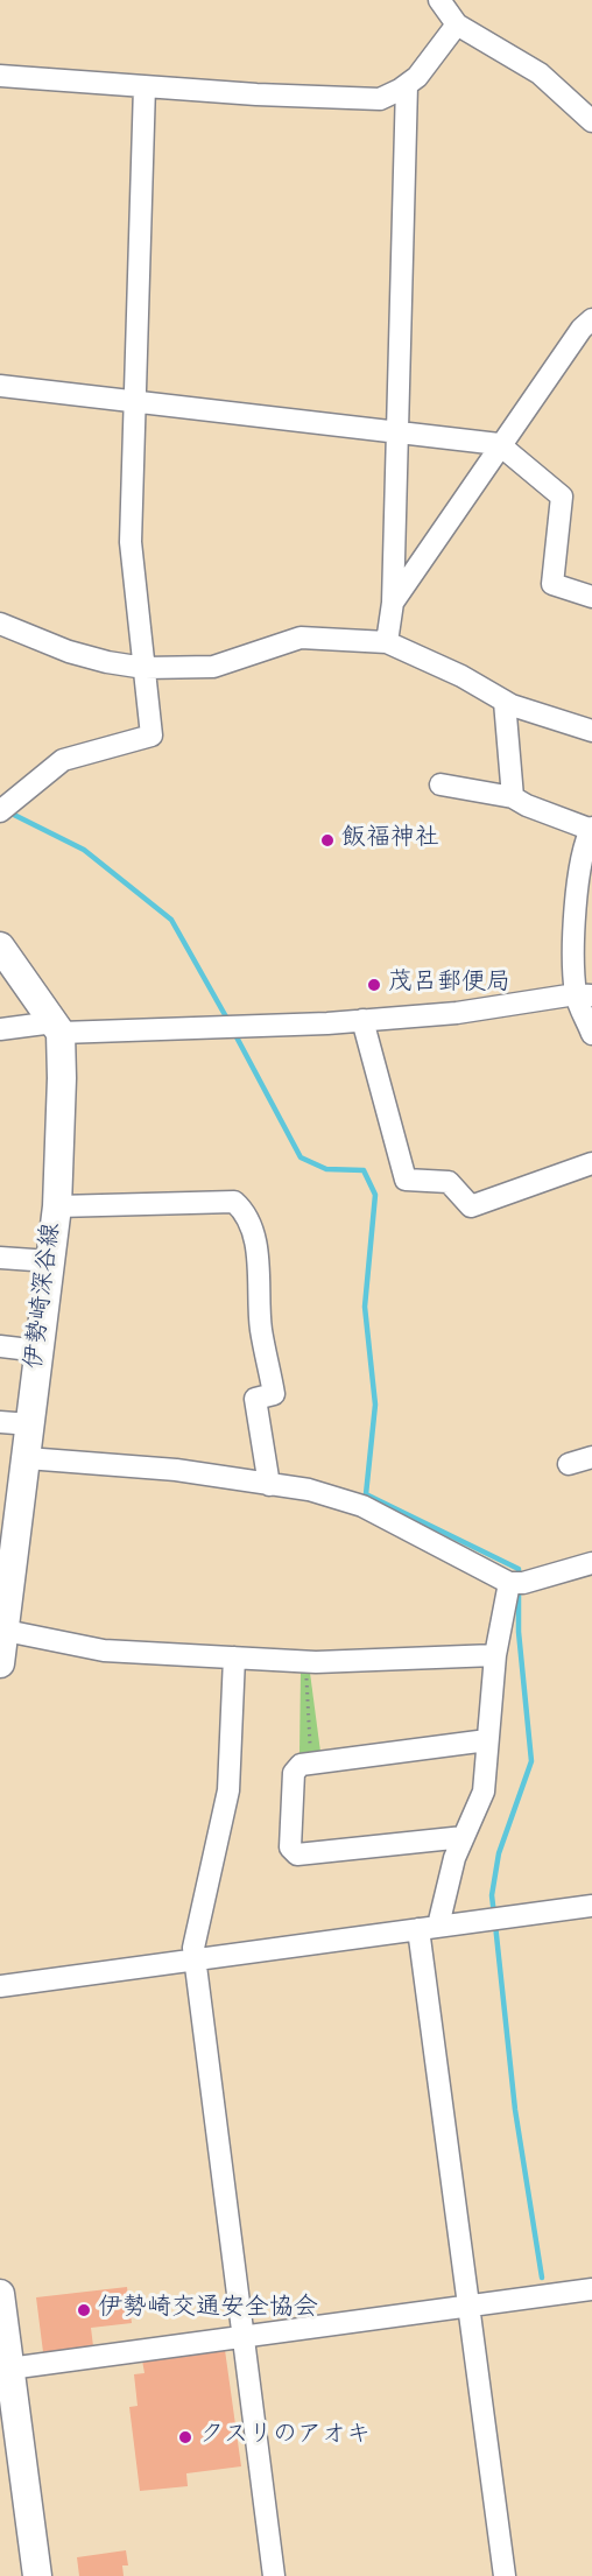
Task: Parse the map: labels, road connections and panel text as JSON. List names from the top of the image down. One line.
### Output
{"streets":{"main road":["伊勢崎深谷線"]},"places":["飯福神社","茂呂郵便局","伊勢崎交通安全協会","クスリのアオキ"]}
